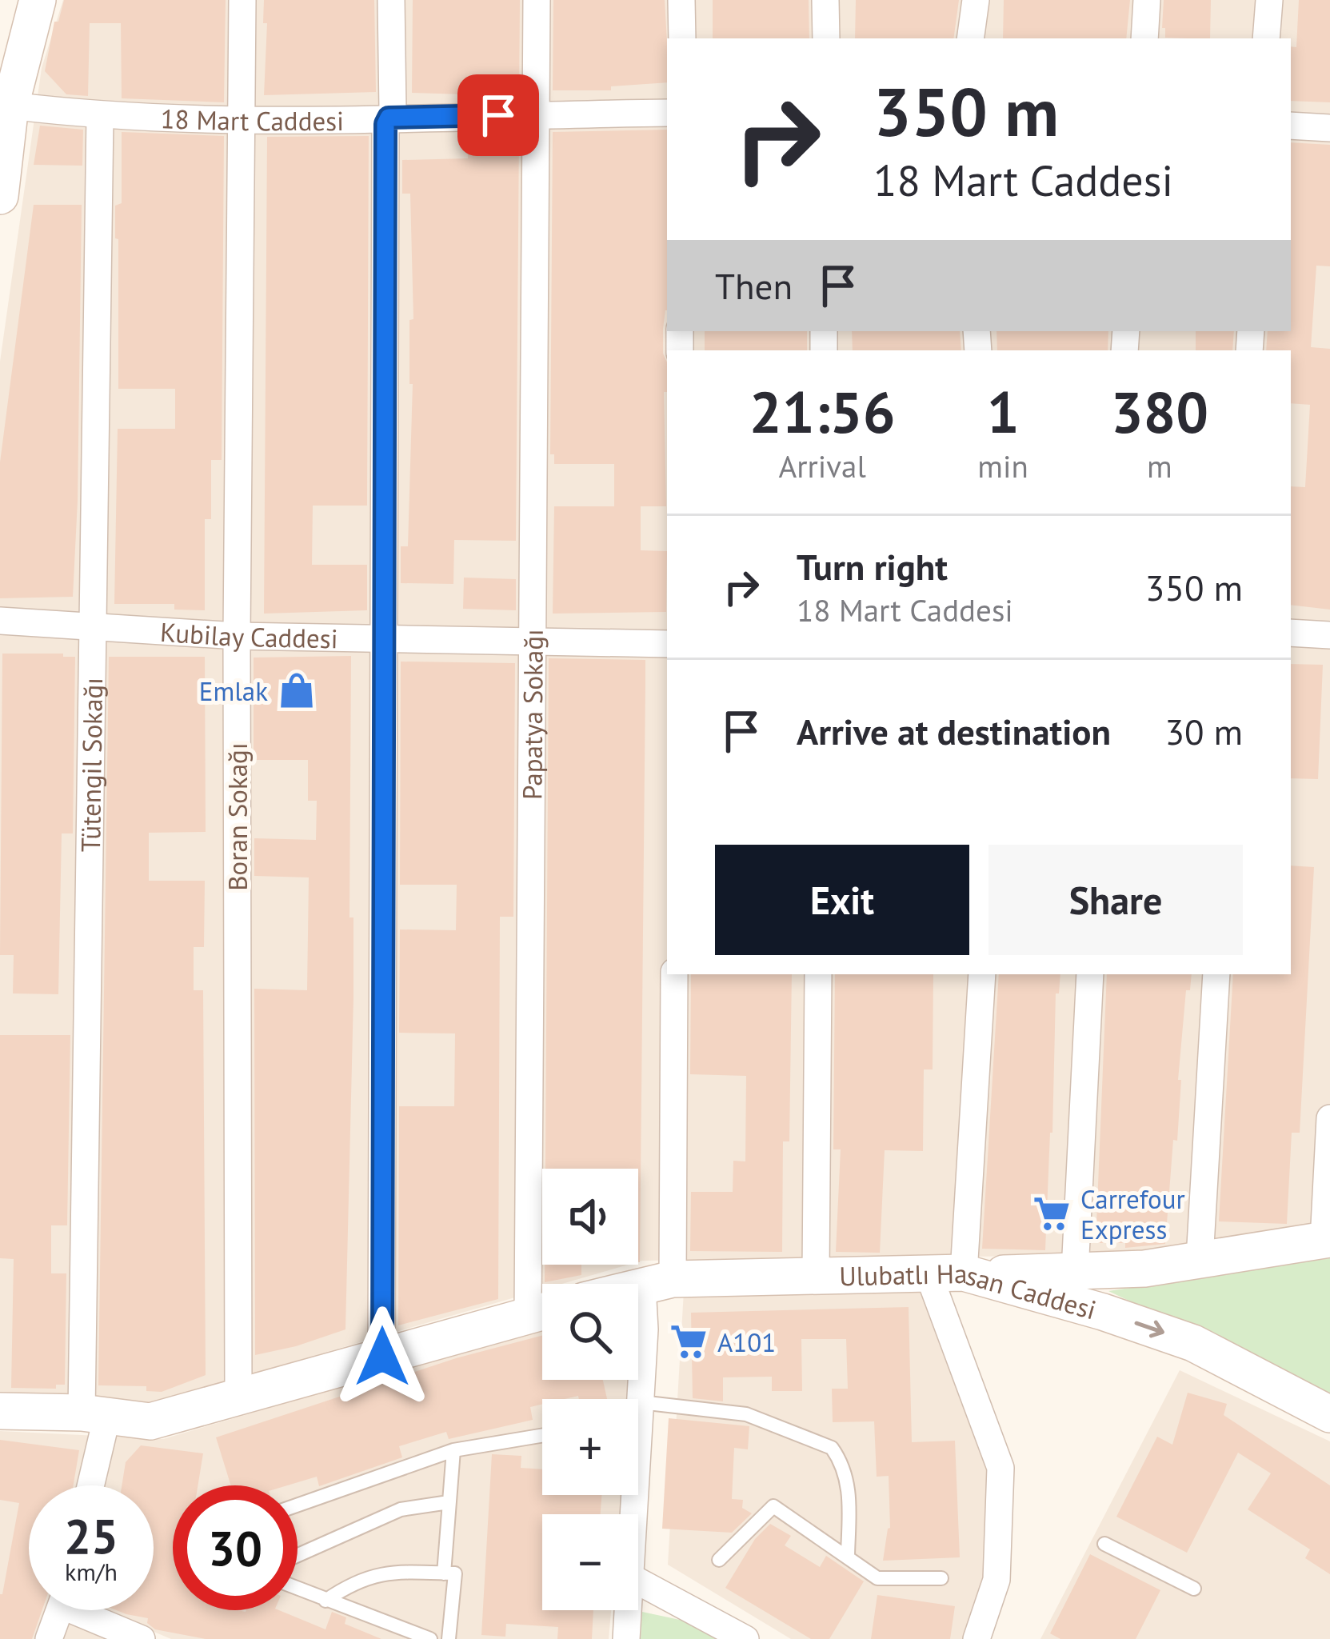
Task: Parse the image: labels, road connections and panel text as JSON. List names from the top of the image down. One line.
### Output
{"streets":{"street":["18 Mart Caddesi","Kubilay Caddesi","Papatya Sokağı","Tütengil Sokağı","Boran Sokağı","Ulubatlı Hasan Caddesi"]},"crossings":[["18 Mart Caddesi","Papatya Sokağı"],["18 Mart Caddesi","Tütengil Sokağı"],["18 Mart Caddesi","Boran Sokağı"],["Kubilay Caddesi","Papatya Sokağı"],["Kubilay Caddesi","Tütengil Sokağı"],["Kubilay Caddesi","Boran Sokağı"]],"places":{"shop":["Emlak"],"supermarket":["Carrefour Express","A101"]},"page":{"turn":["350 m","18 Mart Caddesi"],"then":"Then","eta":["21:56","Arrival","1","min","380","m"],"list":[{"name":"Turn right","note":"18 Mart Caddesi","value":"350 m"},{"name":"Arrive at destination","value":"30 m"}],"buttons":["Exit","Share"],"map_buttons":["+","−"],"speed":"25 km/h","limit":"30"}}
